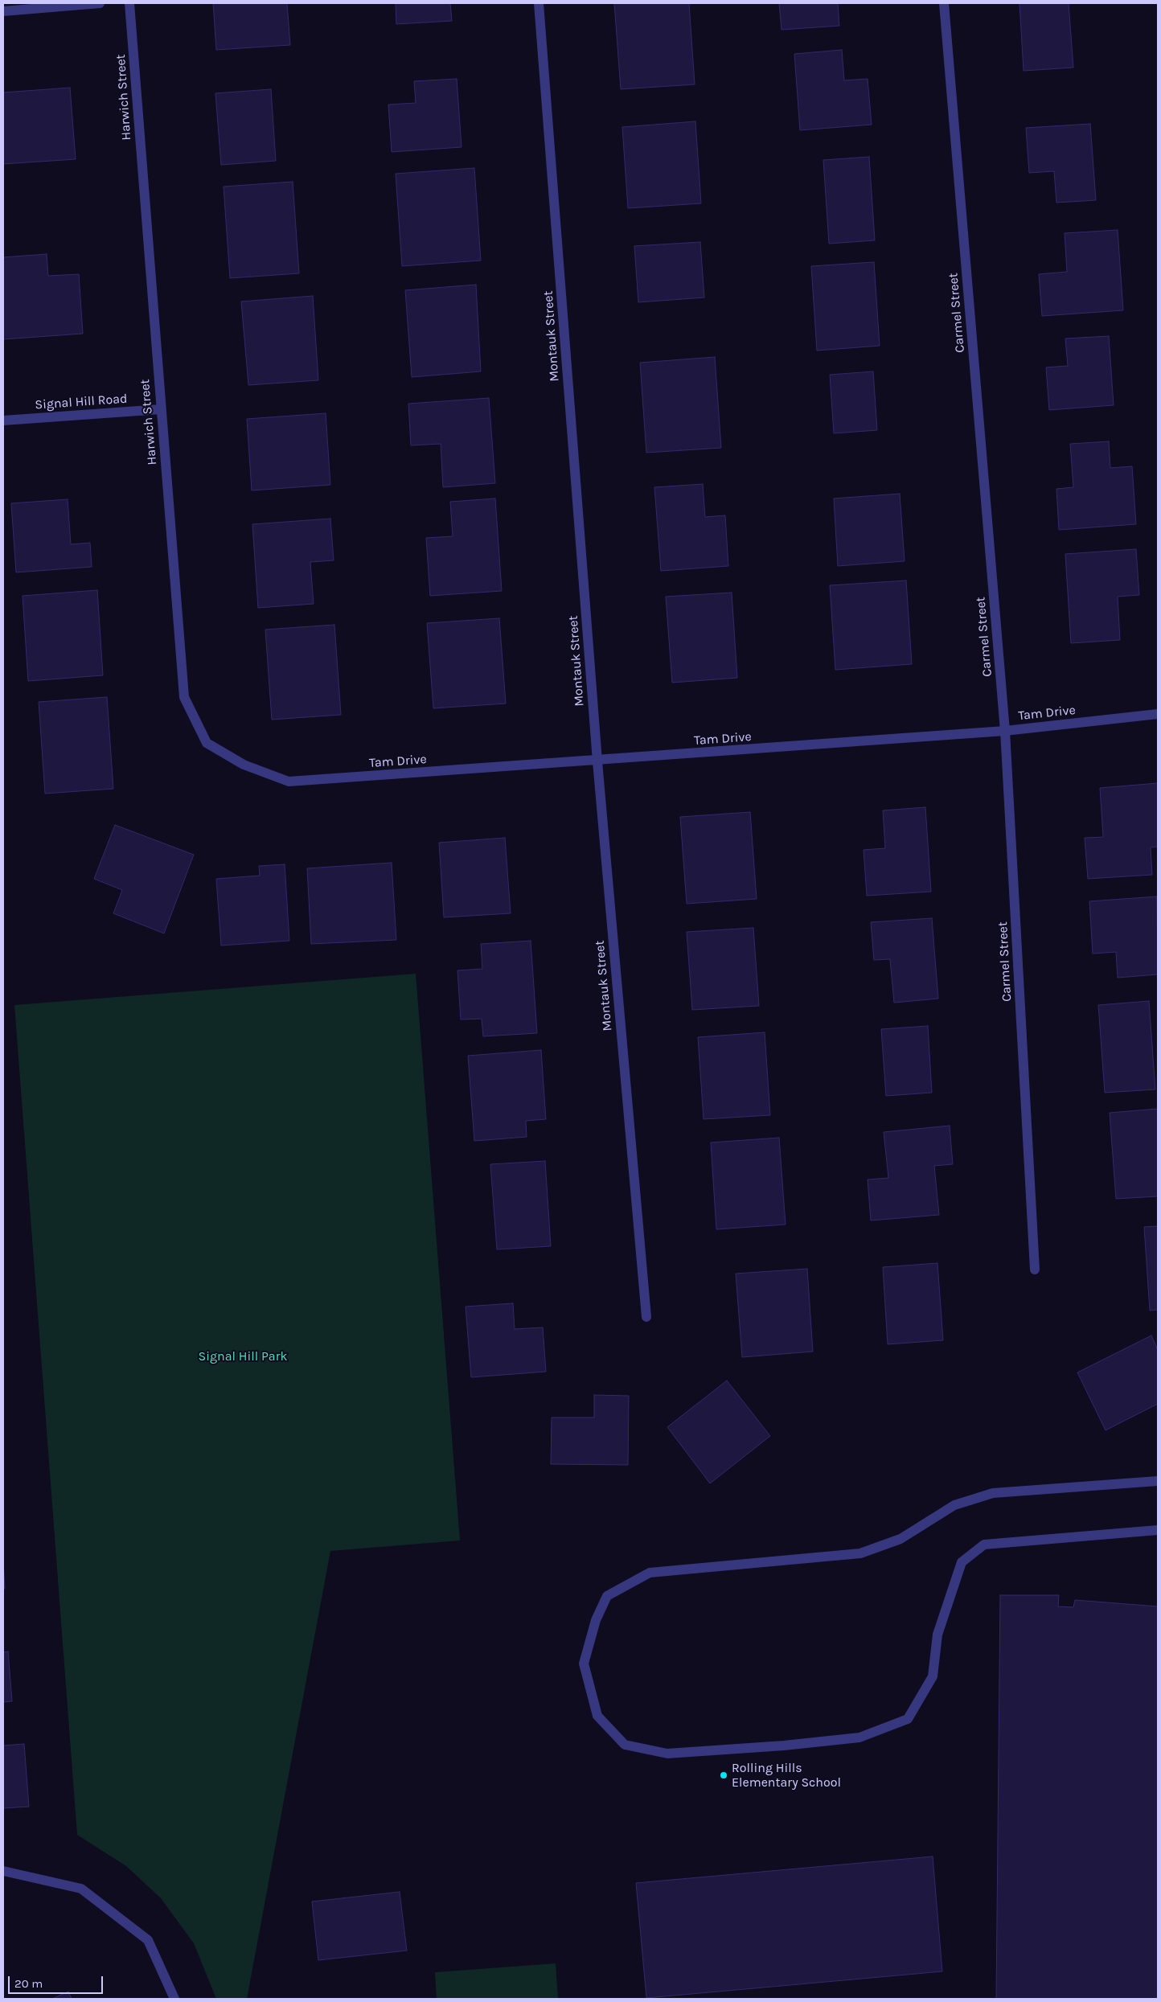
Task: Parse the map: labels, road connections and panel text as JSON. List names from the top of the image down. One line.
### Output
{"streets":{"street":["Harwich Street","Carmel Street","Montauk Street","Signal Hill Road","Tam Drive"]},"crossings":[["Harwich Street","Signal Hill Road"],["Harwich Street","Tam Drive"],["Carmel Street","Tam Drive"],["Montauk Street","Tam Drive"]],"parks":["Signal Hill Park"],"places":["Rolling Hills Elementary School"],"scale_bar":"20 m"}
